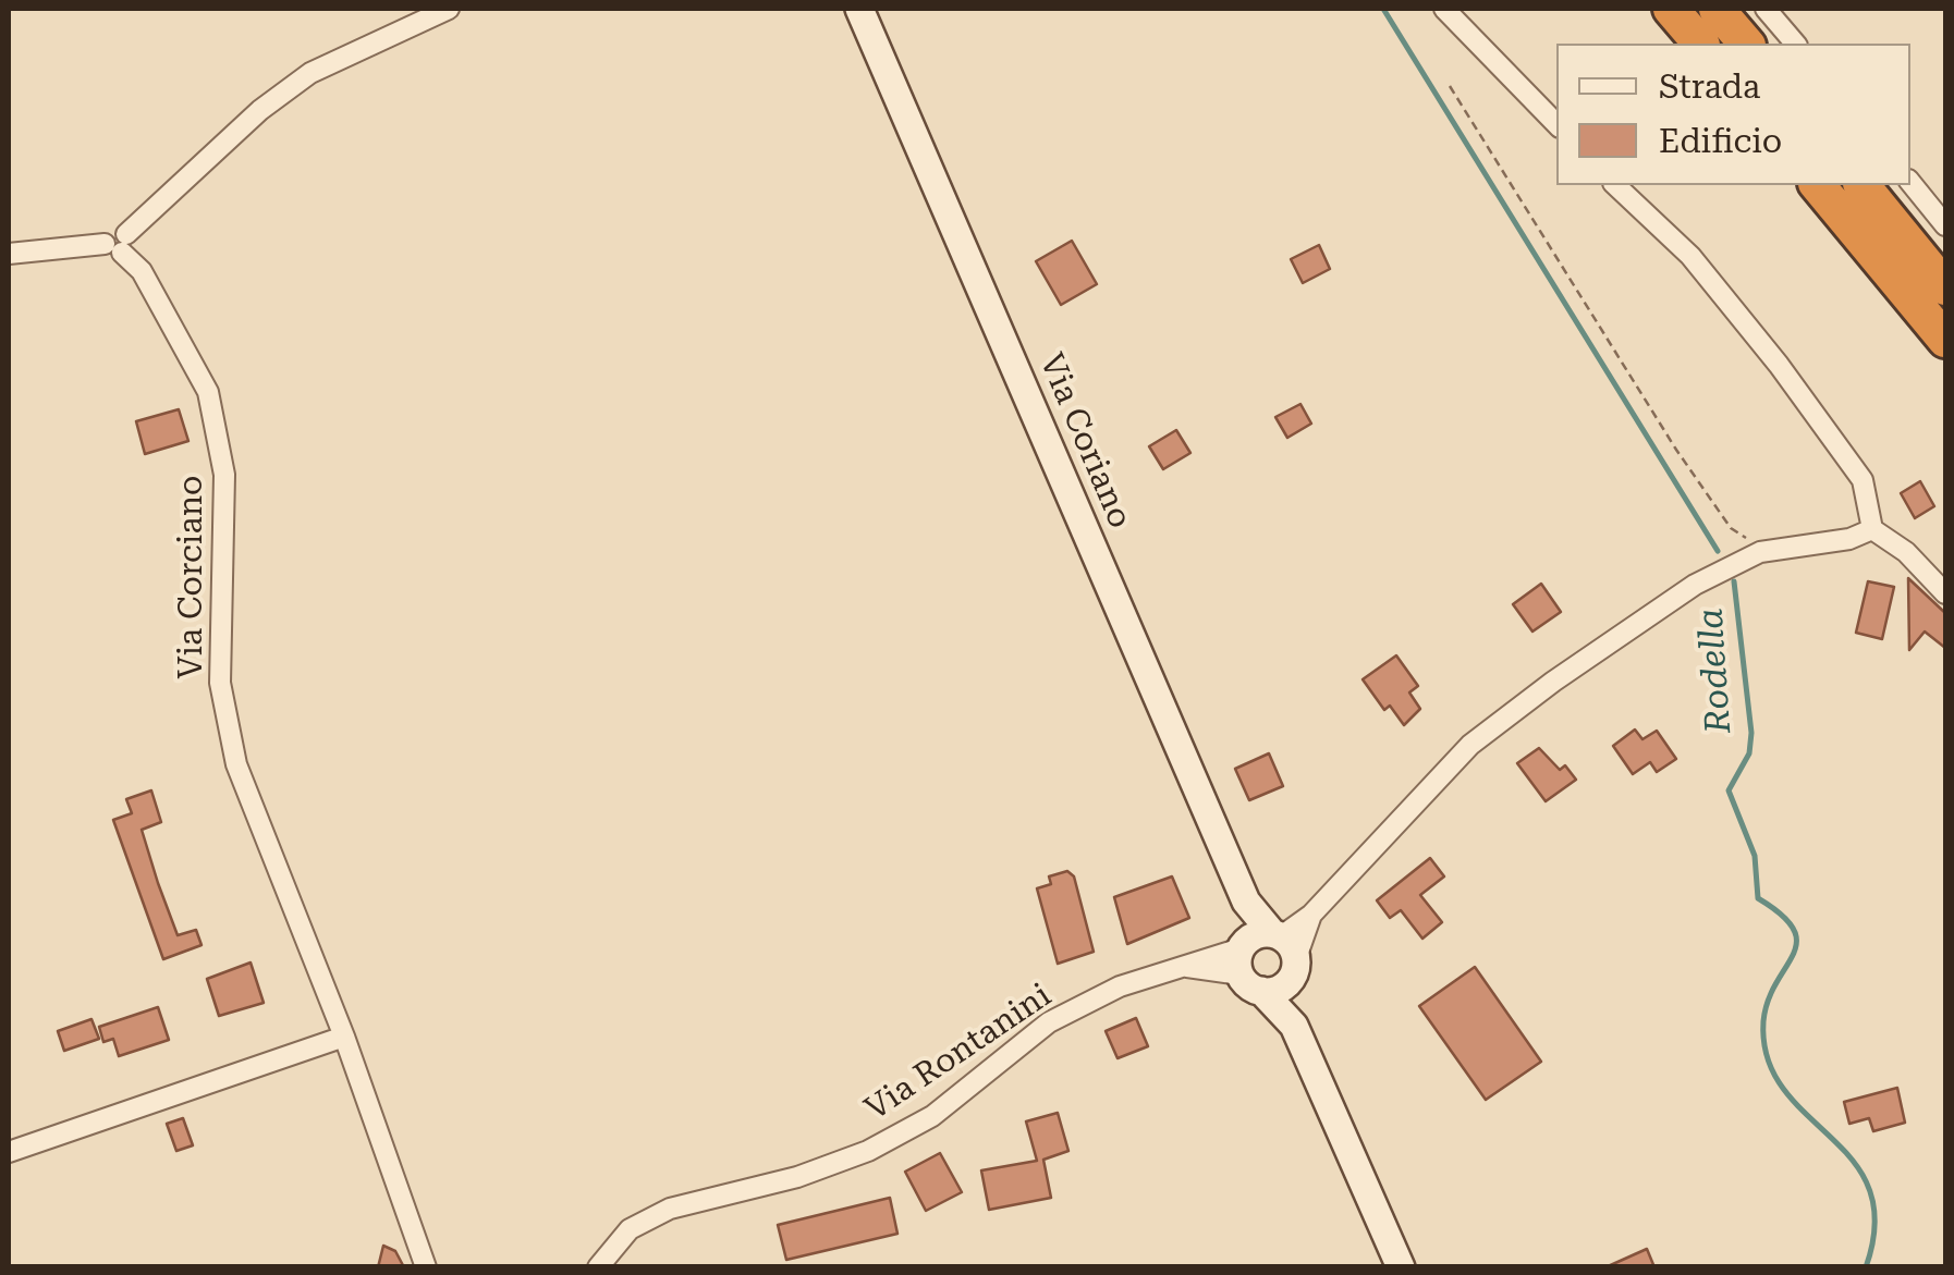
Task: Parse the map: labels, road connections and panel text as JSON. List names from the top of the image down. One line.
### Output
{"streets":{"main road":["Via Coriano"],"street":["Via Corciano","Via Rontanini"]},"crossings":[["Via Coriano","Via Rontanini"]],"water":["Rodella"],"legend":["Strada","Edificio"]}
